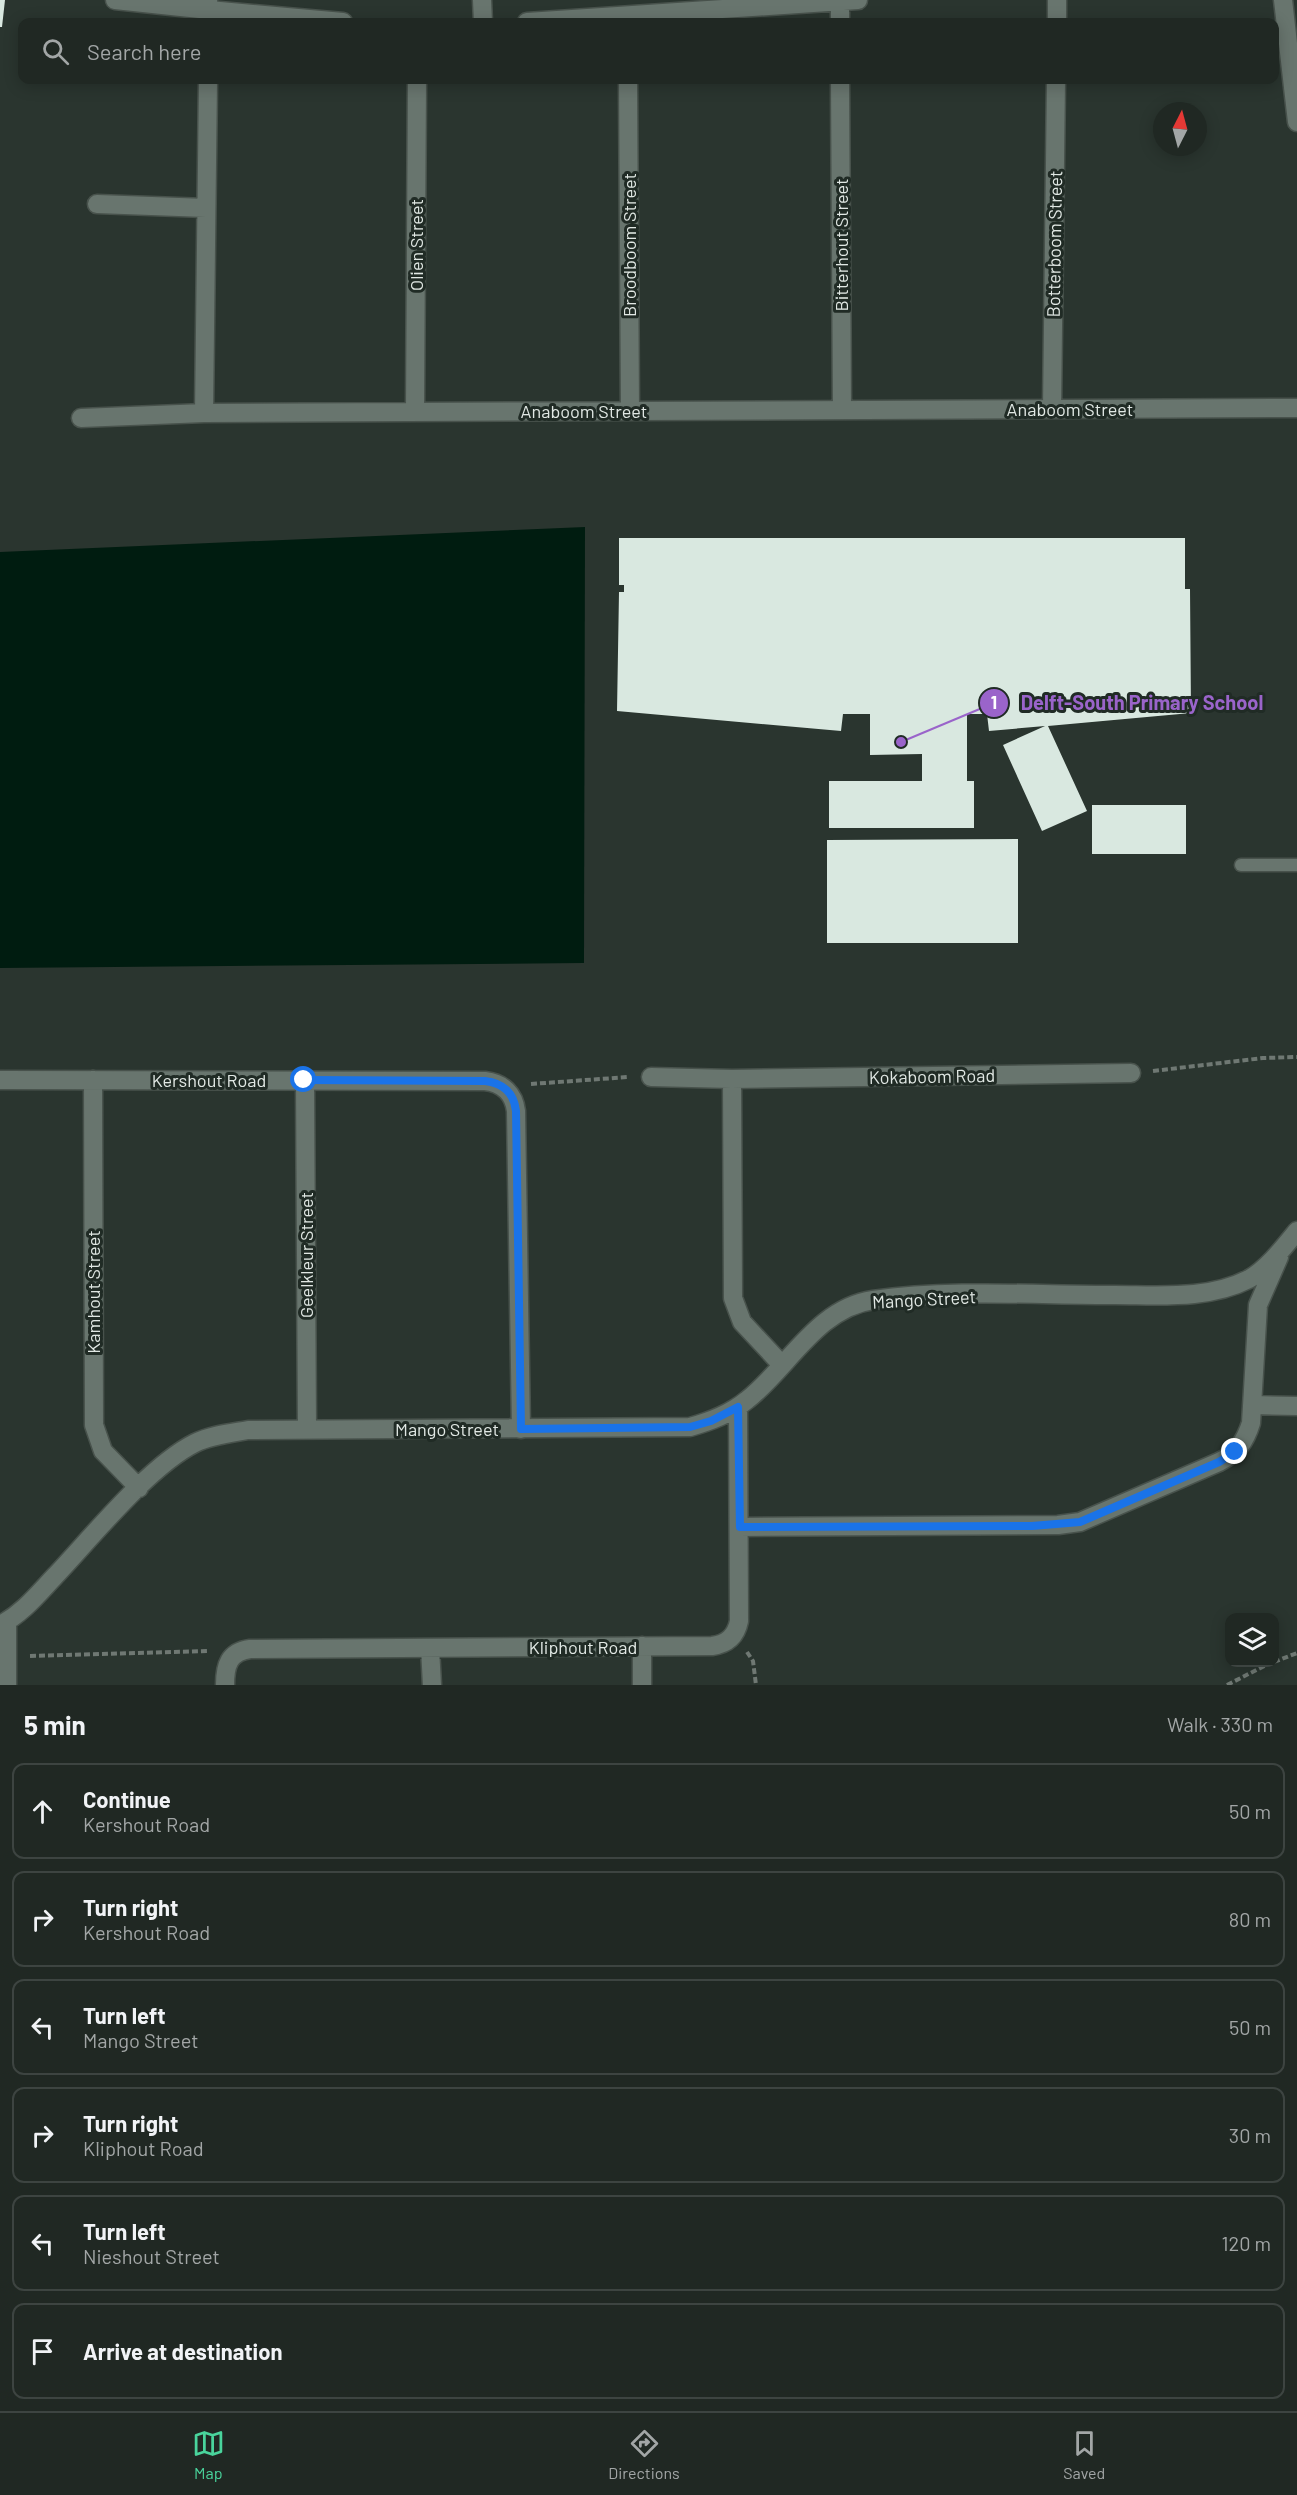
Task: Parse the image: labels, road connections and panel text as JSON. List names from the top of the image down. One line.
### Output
{"streets":{"street":["Botterboom Street","Olien Street","Broodboom Street","Bitterhout Street","Anaboom Street","Kokaboom Road","Kershout Road","Geelkleur Street","Kamhout Street","Mango Street","Kliphout Road"]},"crossings":[["Botterboom Street","Anaboom Street"],["Olien Street","Anaboom Street"],["Broodboom Street","Anaboom Street"],["Bitterhout Street","Anaboom Street"],["Kershout Road","Geelkleur Street"],["Kershout Road","Kamhout Street"],["Geelkleur Street","Mango Street"],["Kamhout Street","Mango Street"]],"places":["Delft-South Primary School"],"north":"top","page":{"search":"Search here","heading":["5 min","Walk · 330 m"],"list":[["Continue","Kershout Road","50 m"],["Turn right","Kershout Road","80 m"],["Turn left","Mango Street","50 m"],["Turn right","Kliphout Road","30 m"],["Turn left","Nieshout Street","120 m"],"Arrive at destination"],"nav":["Map","Directions","Saved"]}}
